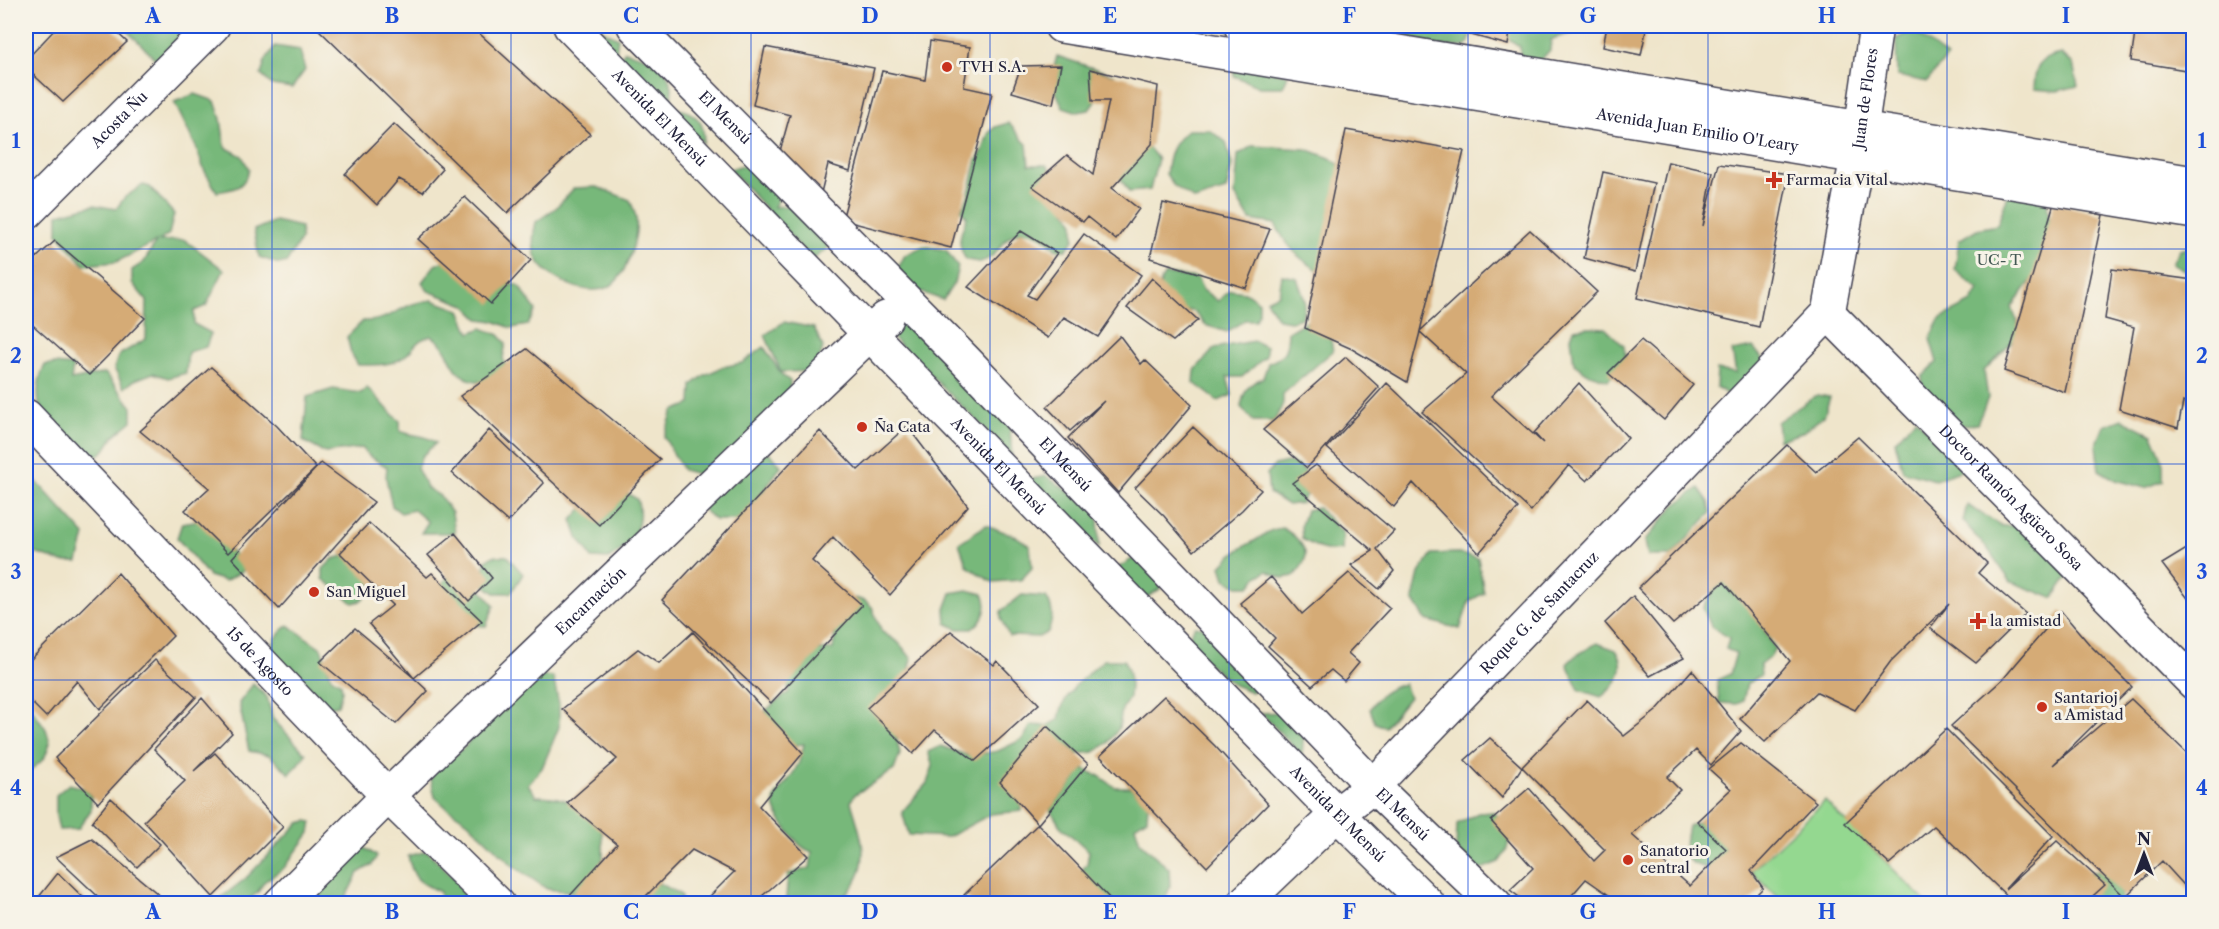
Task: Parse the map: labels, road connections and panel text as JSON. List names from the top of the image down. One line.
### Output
{"streets":{"street":["Juan de Flores","Avenida El Mensú","El Mensú","Acosta Ñu","Avenida Juan Emilio O'Leary","Doctor Ramón Agüero Sosa","Encarnación","Roque G. de Santacruz","15 de Agosto"]},"crossings":[["Juan de Flores","Avenida Juan Emilio O'Leary"],["Juan de Flores","Doctor Ramón Agüero Sosa"],["Juan de Flores","Roque G. de Santacruz"],["Avenida El Mensú","Encarnación"],["Avenida El Mensú","Roque G. de Santacruz"],["El Mensú","Encarnación"],["El Mensú","Roque G. de Santacruz"],["Doctor Ramón Agüero Sosa","Roque G. de Santacruz"],["Encarnación","15 de Agosto"]],"parks":["UC- T"],"places":{"other":["TVH S.A.","Ña Cata","San Miguel","Santarioj a Amistad","Sanatorio central"],"health":["Farmacia Vital","la amistad"]},"north":"top","grid":{"columns":["A","B","C","D","E","F","G","H","I"],"rows":["1","2","3","4"]}}
